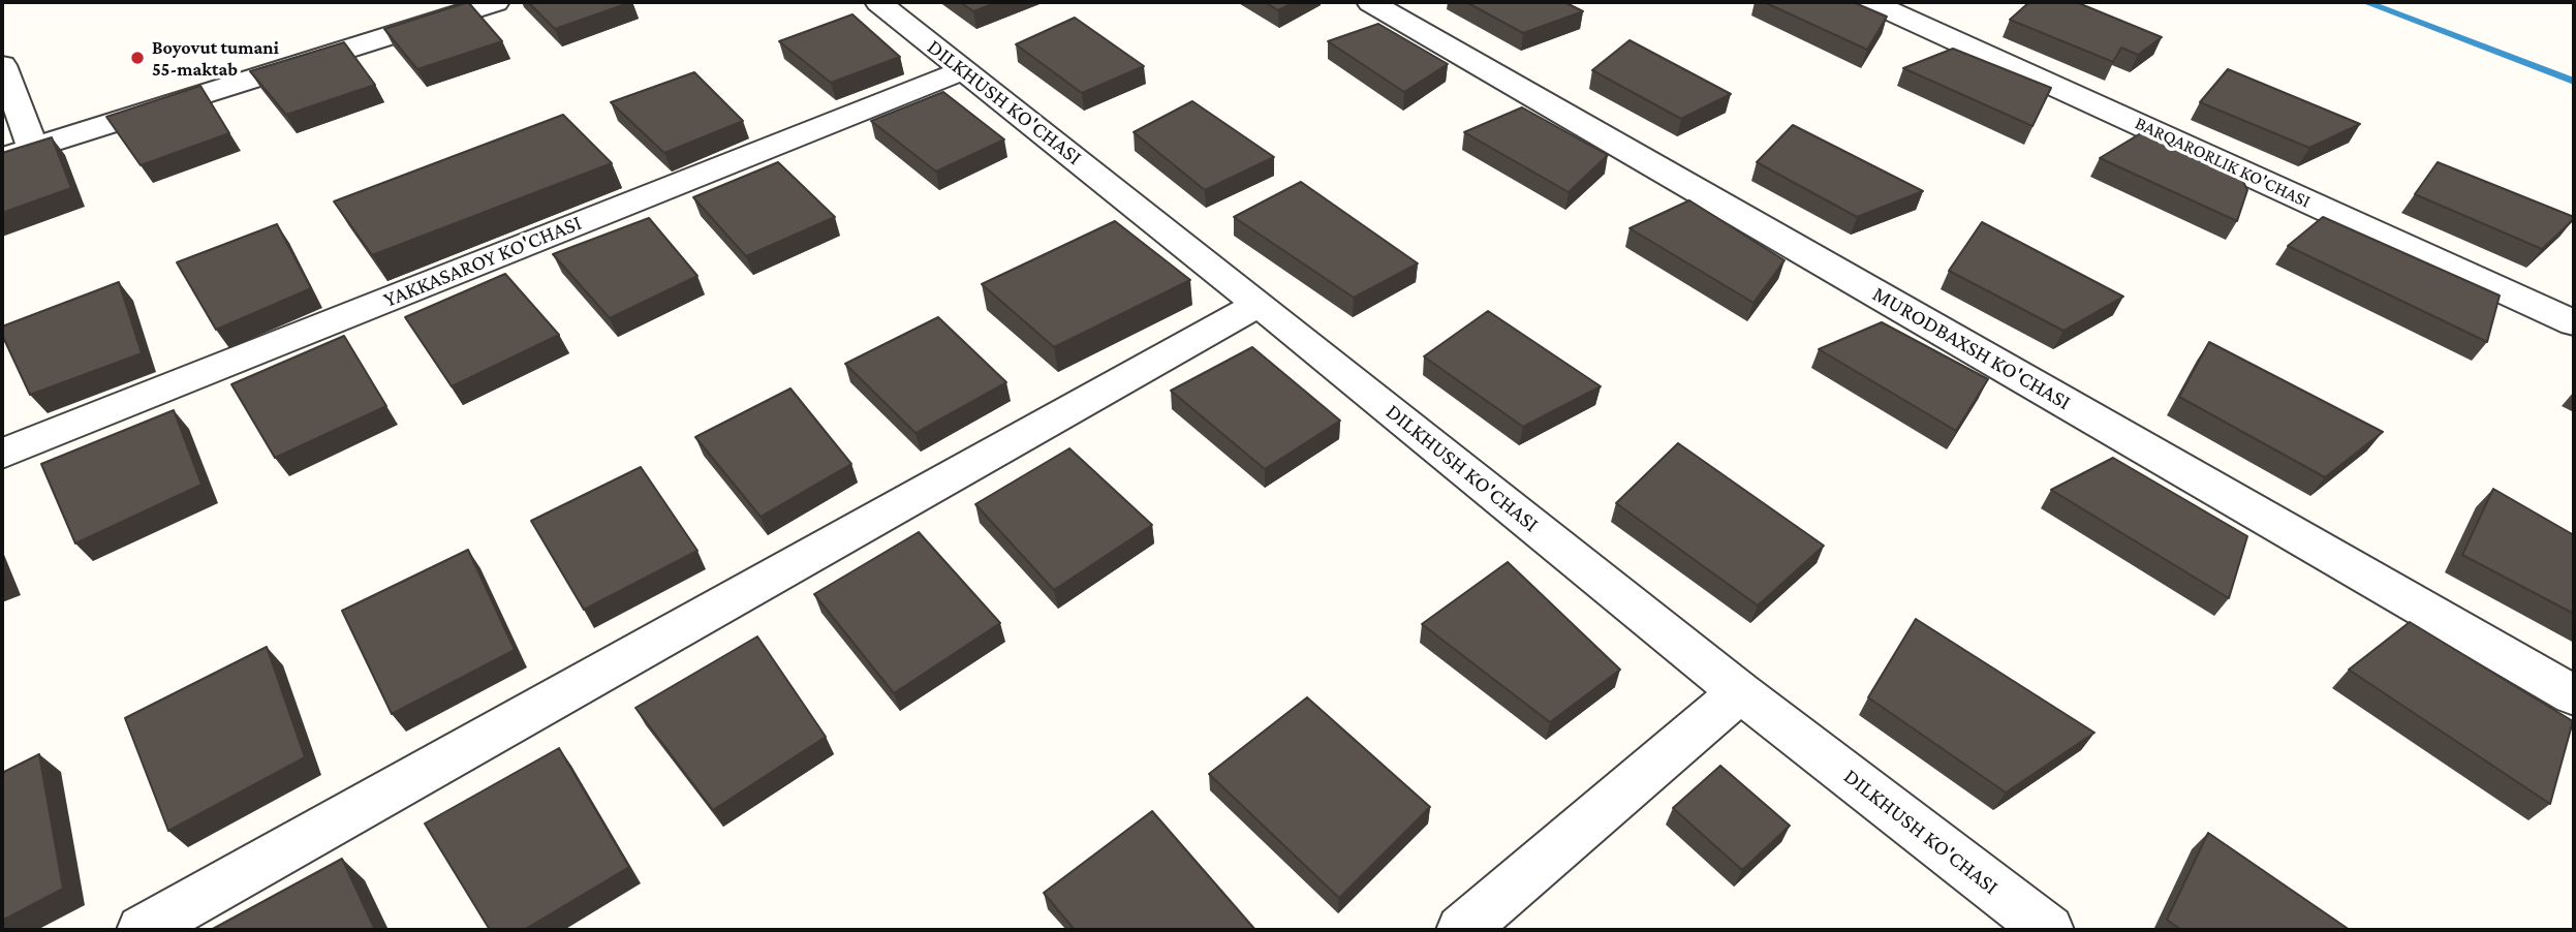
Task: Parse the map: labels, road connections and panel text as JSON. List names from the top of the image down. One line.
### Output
{"streets":{"street":["DILKHUSH KO'CHASI","BARQARORLIK KO'CHASI","YAKKASAROY KO'CHASI","MURODBAXSH KO'CHASI"]},"crossings":[["DILKHUSH KO'CHASI","YAKKASAROY KO'CHASI"]],"places":["Boyovut tumani 55-maktab"]}
